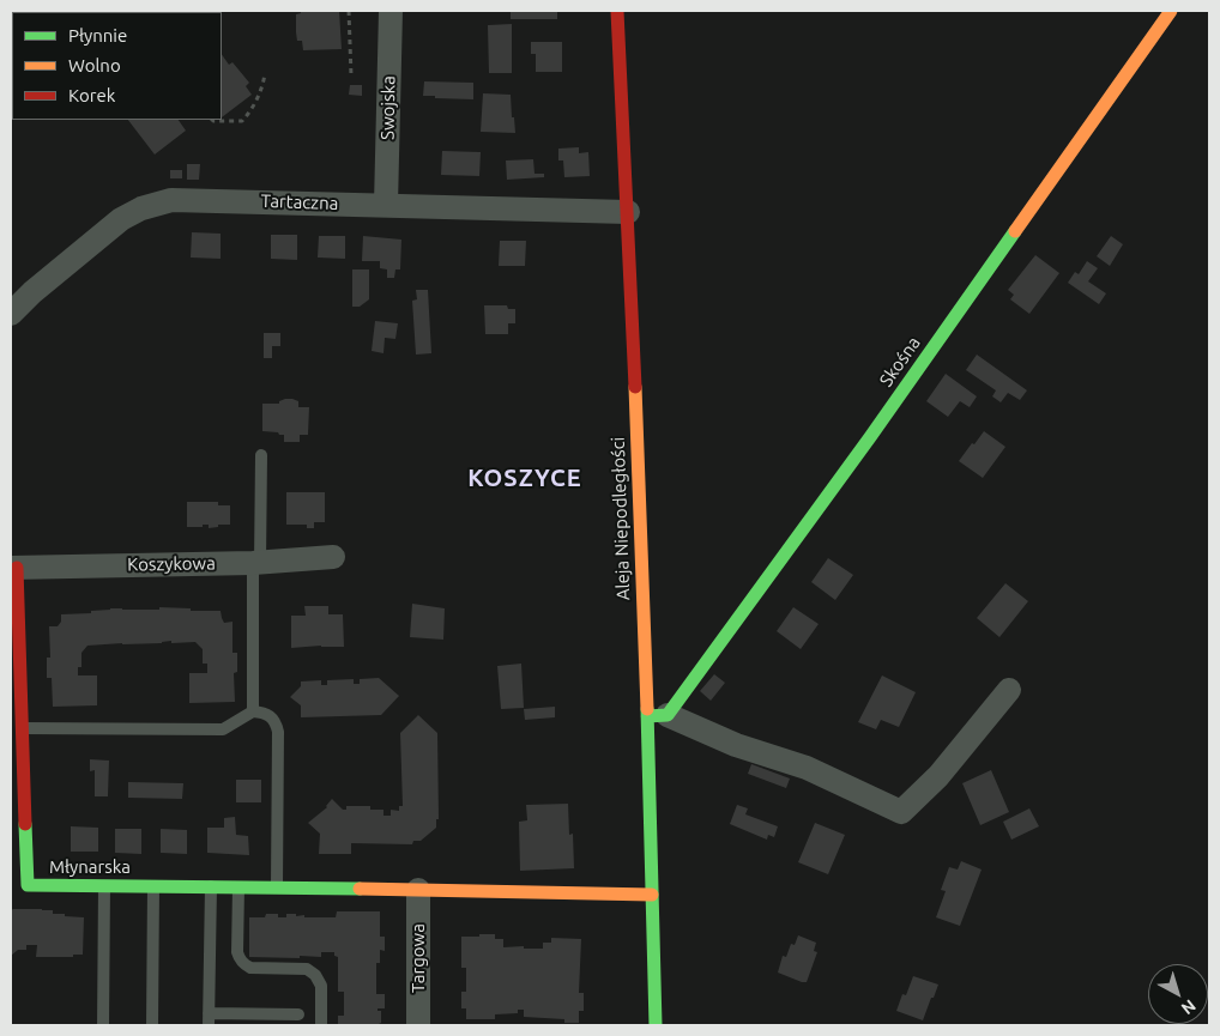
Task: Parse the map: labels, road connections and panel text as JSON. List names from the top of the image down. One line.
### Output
{"streets":{"street":["Swojska","Tartaczna","Skośna","Aleja Niepodległości","Koszykowa","Młynarska","Targowa"]},"crossings":[["Swojska","Tartaczna"],["Tartaczna","Aleja Niepodległości"],["Skośna","Aleja Niepodległości"],["Aleja Niepodległości","Młynarska"],["Koszykowa","Młynarska"],["Młynarska","Targowa"]],"districts":["KOSZYCE"],"legend":["Płynnie","Wolno","Korek"],"north":"bottom right"}
